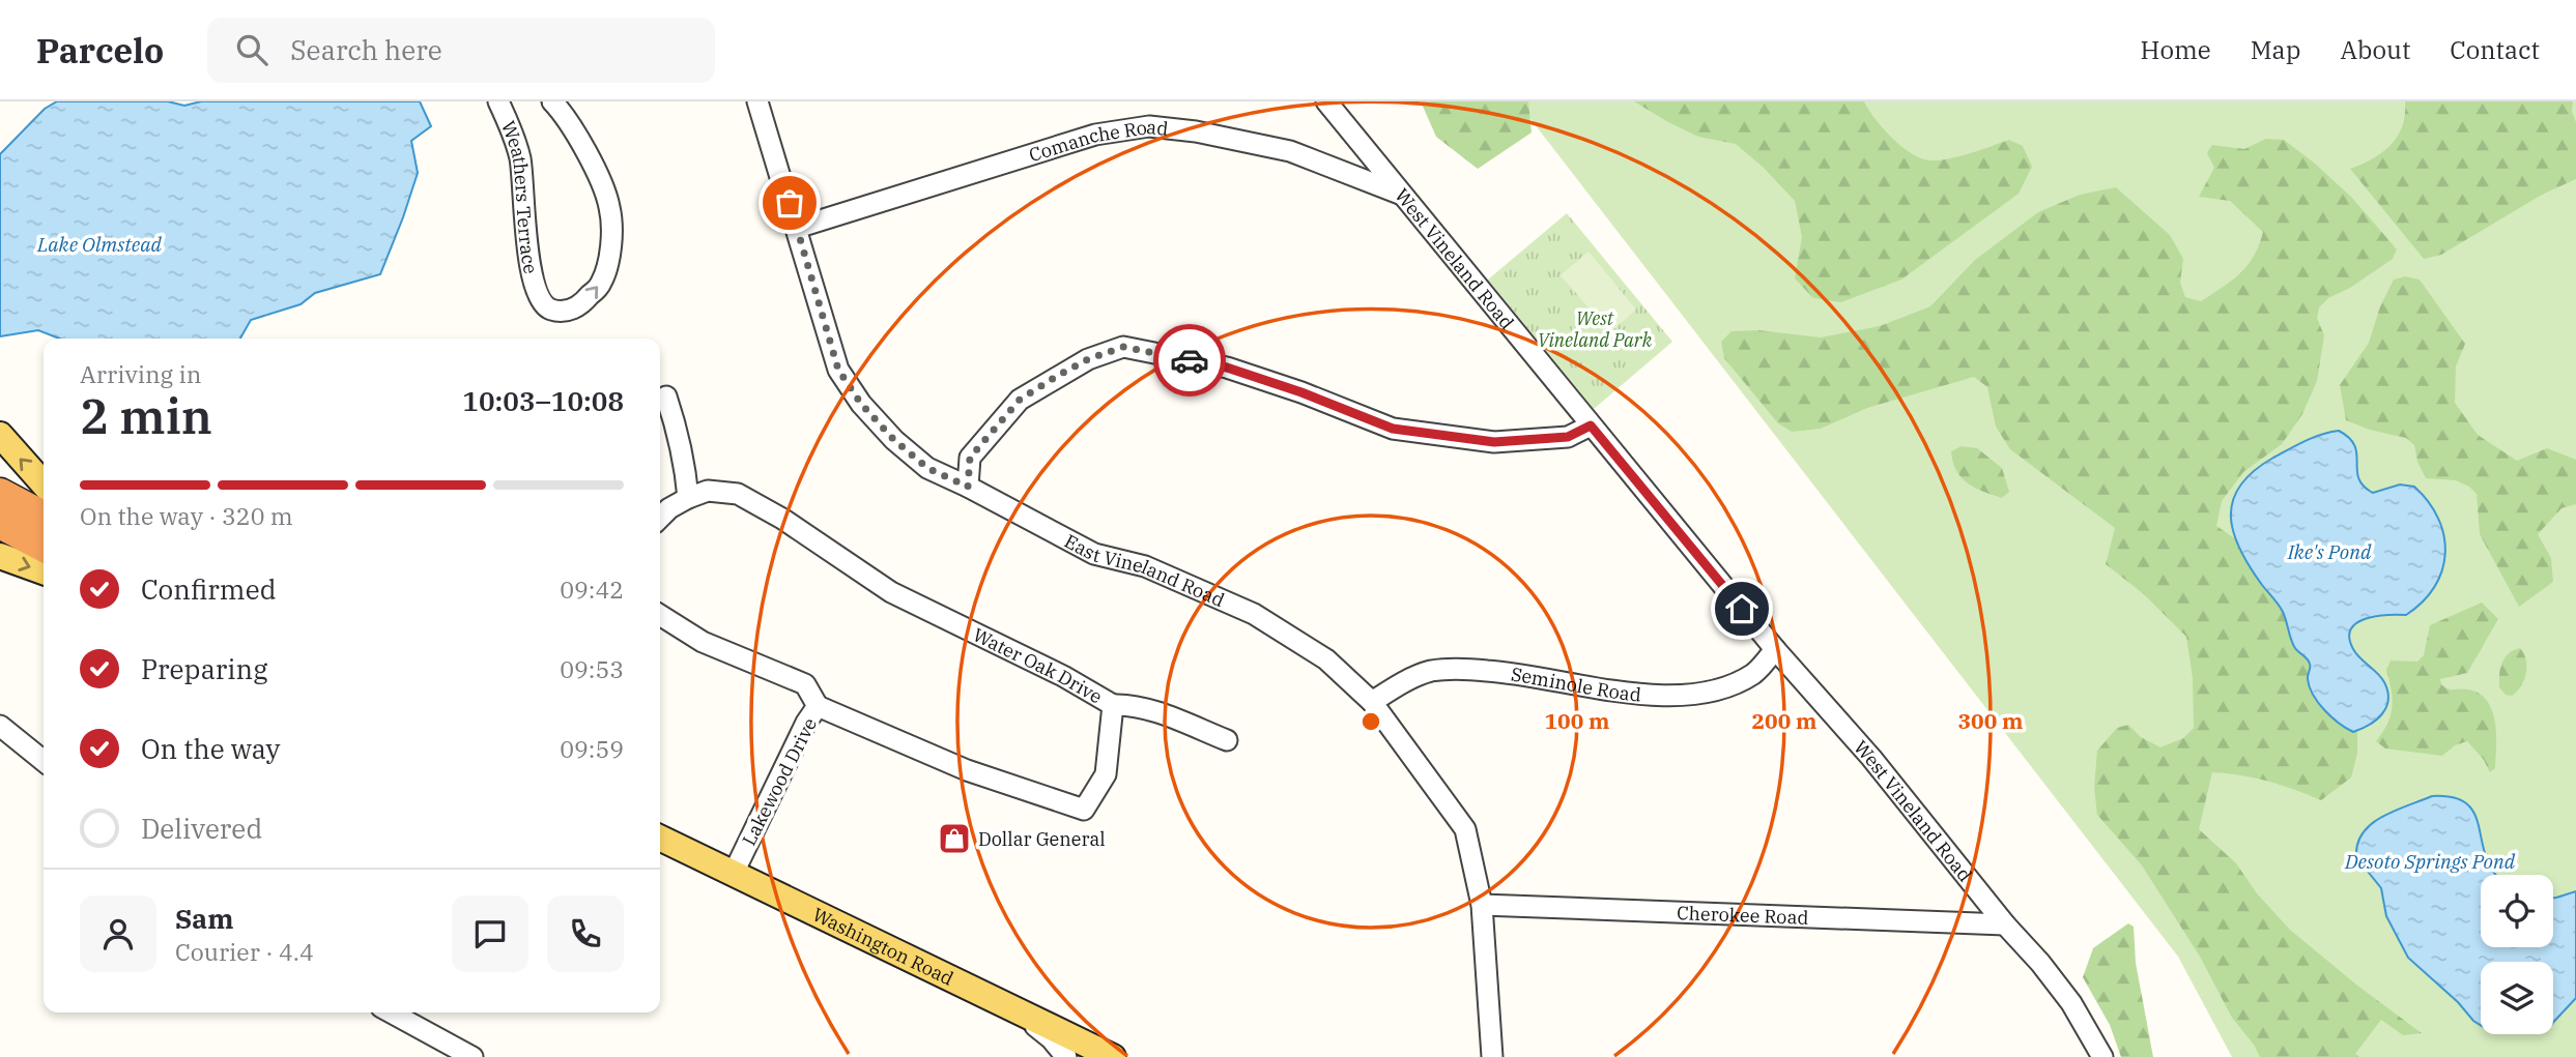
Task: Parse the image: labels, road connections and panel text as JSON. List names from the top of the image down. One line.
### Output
{"streets":{"main road":["Washington Road"],"street":["Comanche Road","Weathers Terrace","West Vineland Road","East Vineland Road","Water Oak Drive","Seminole Road","Lakewood Drive","Cherokee Road"]},"crossings":[["Comanche Road","West Vineland Road"],["Comanche Road","East Vineland Road"],["West Vineland Road","Seminole Road"],["West Vineland Road","Cherokee Road"],["East Vineland Road","Seminole Road"],["East Vineland Road","Cherokee Road"],["Water Oak Drive","Lakewood Drive"],["Lakewood Drive","Washington Road"]],"water":["Lake Olmstead","Ike's Pond","Desoto Springs Pond"],"parks":["West Vineland Park"],"places":{"shop":["Dollar General"]},"page":{"header":"Parcelo","search":"Search here","nav":["Home","Map","About","Contact"],"heading":["2 min","Arriving in","10:03–10:08"],"panel":["Sam","Courier · 4.4"],"bar":"On the way · 320 m","list":[["Confirmed","09:42"],["Preparing","09:53"],["On the way","09:59"],"Delivered"]},"rings":["100 m","200 m","300 m"]}
